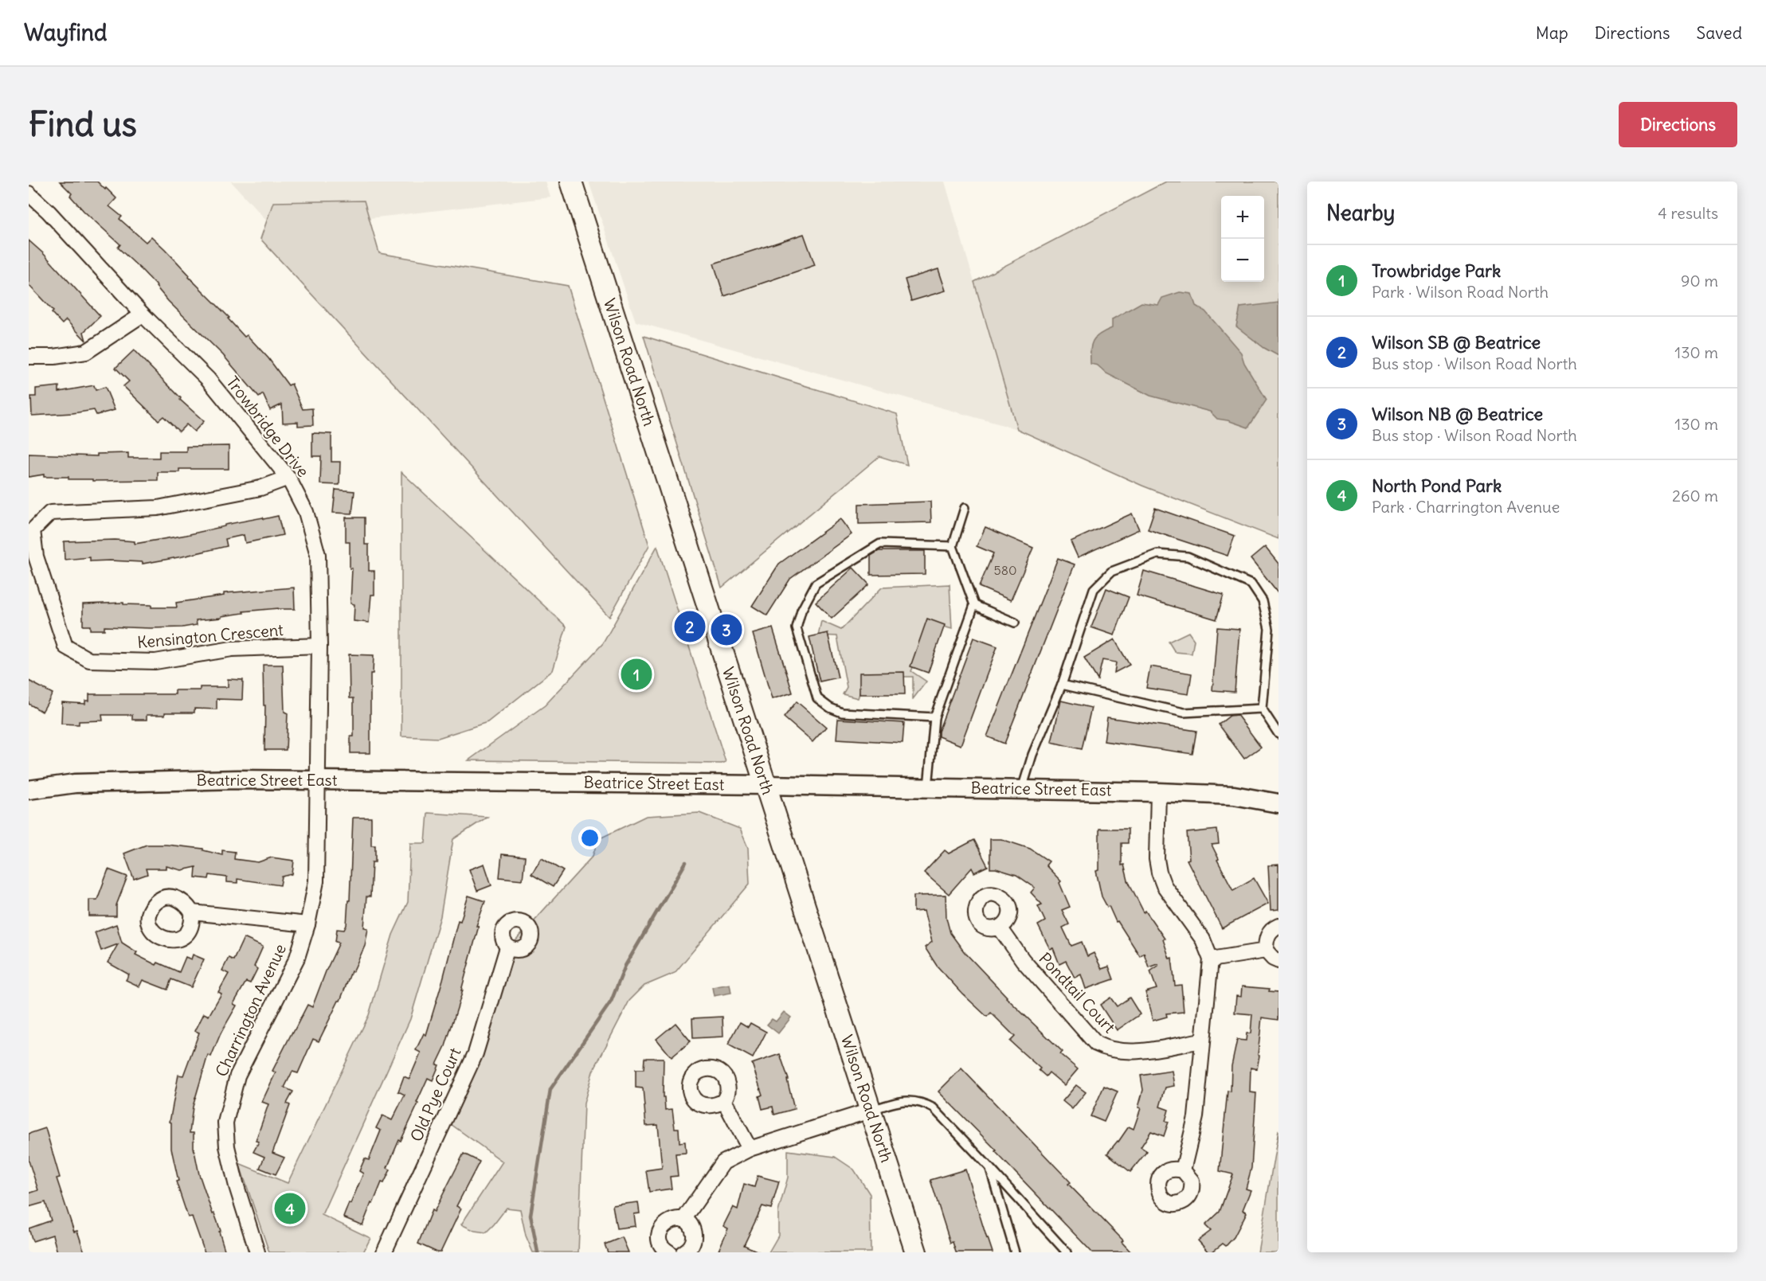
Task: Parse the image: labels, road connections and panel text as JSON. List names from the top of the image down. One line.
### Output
{"streets":{"main road":["Wilson Road North"],"street":["Trowbridge Drive","Kensington Crescent","Beatrice Street East","Pondtail Court","Charrington Avenue","Old Pye Court"]},"crossings":[["Wilson Road North","Beatrice Street East"],["Trowbridge Drive","Kensington Crescent"],["Trowbridge Drive","Beatrice Street East"],["Trowbridge Drive","Charrington Avenue"],["Beatrice Street East","Charrington Avenue"]],"house_numbers":["580"],"page":{"header":"Wayfind","nav":["Map","Directions","Saved"],"buttons":"Directions","title":"Find us","heading":["Nearby","4 results"],"map_buttons":["+","−"],"list":[{"mark":"1","name":"Trowbridge Park","note":"Park · Wilson Road North","value":"90 m"},{"mark":"2","name":"Wilson SB @ Beatrice","note":"Bus stop · Wilson Road North","value":"130 m"},{"mark":"3","name":"Wilson NB @ Beatrice","note":"Bus stop · Wilson Road North","value":"130 m"},{"mark":"4","name":"North Pond Park","note":"Park · Charrington Avenue","value":"260 m"}],"pins":["2","3","1","4"]}}
